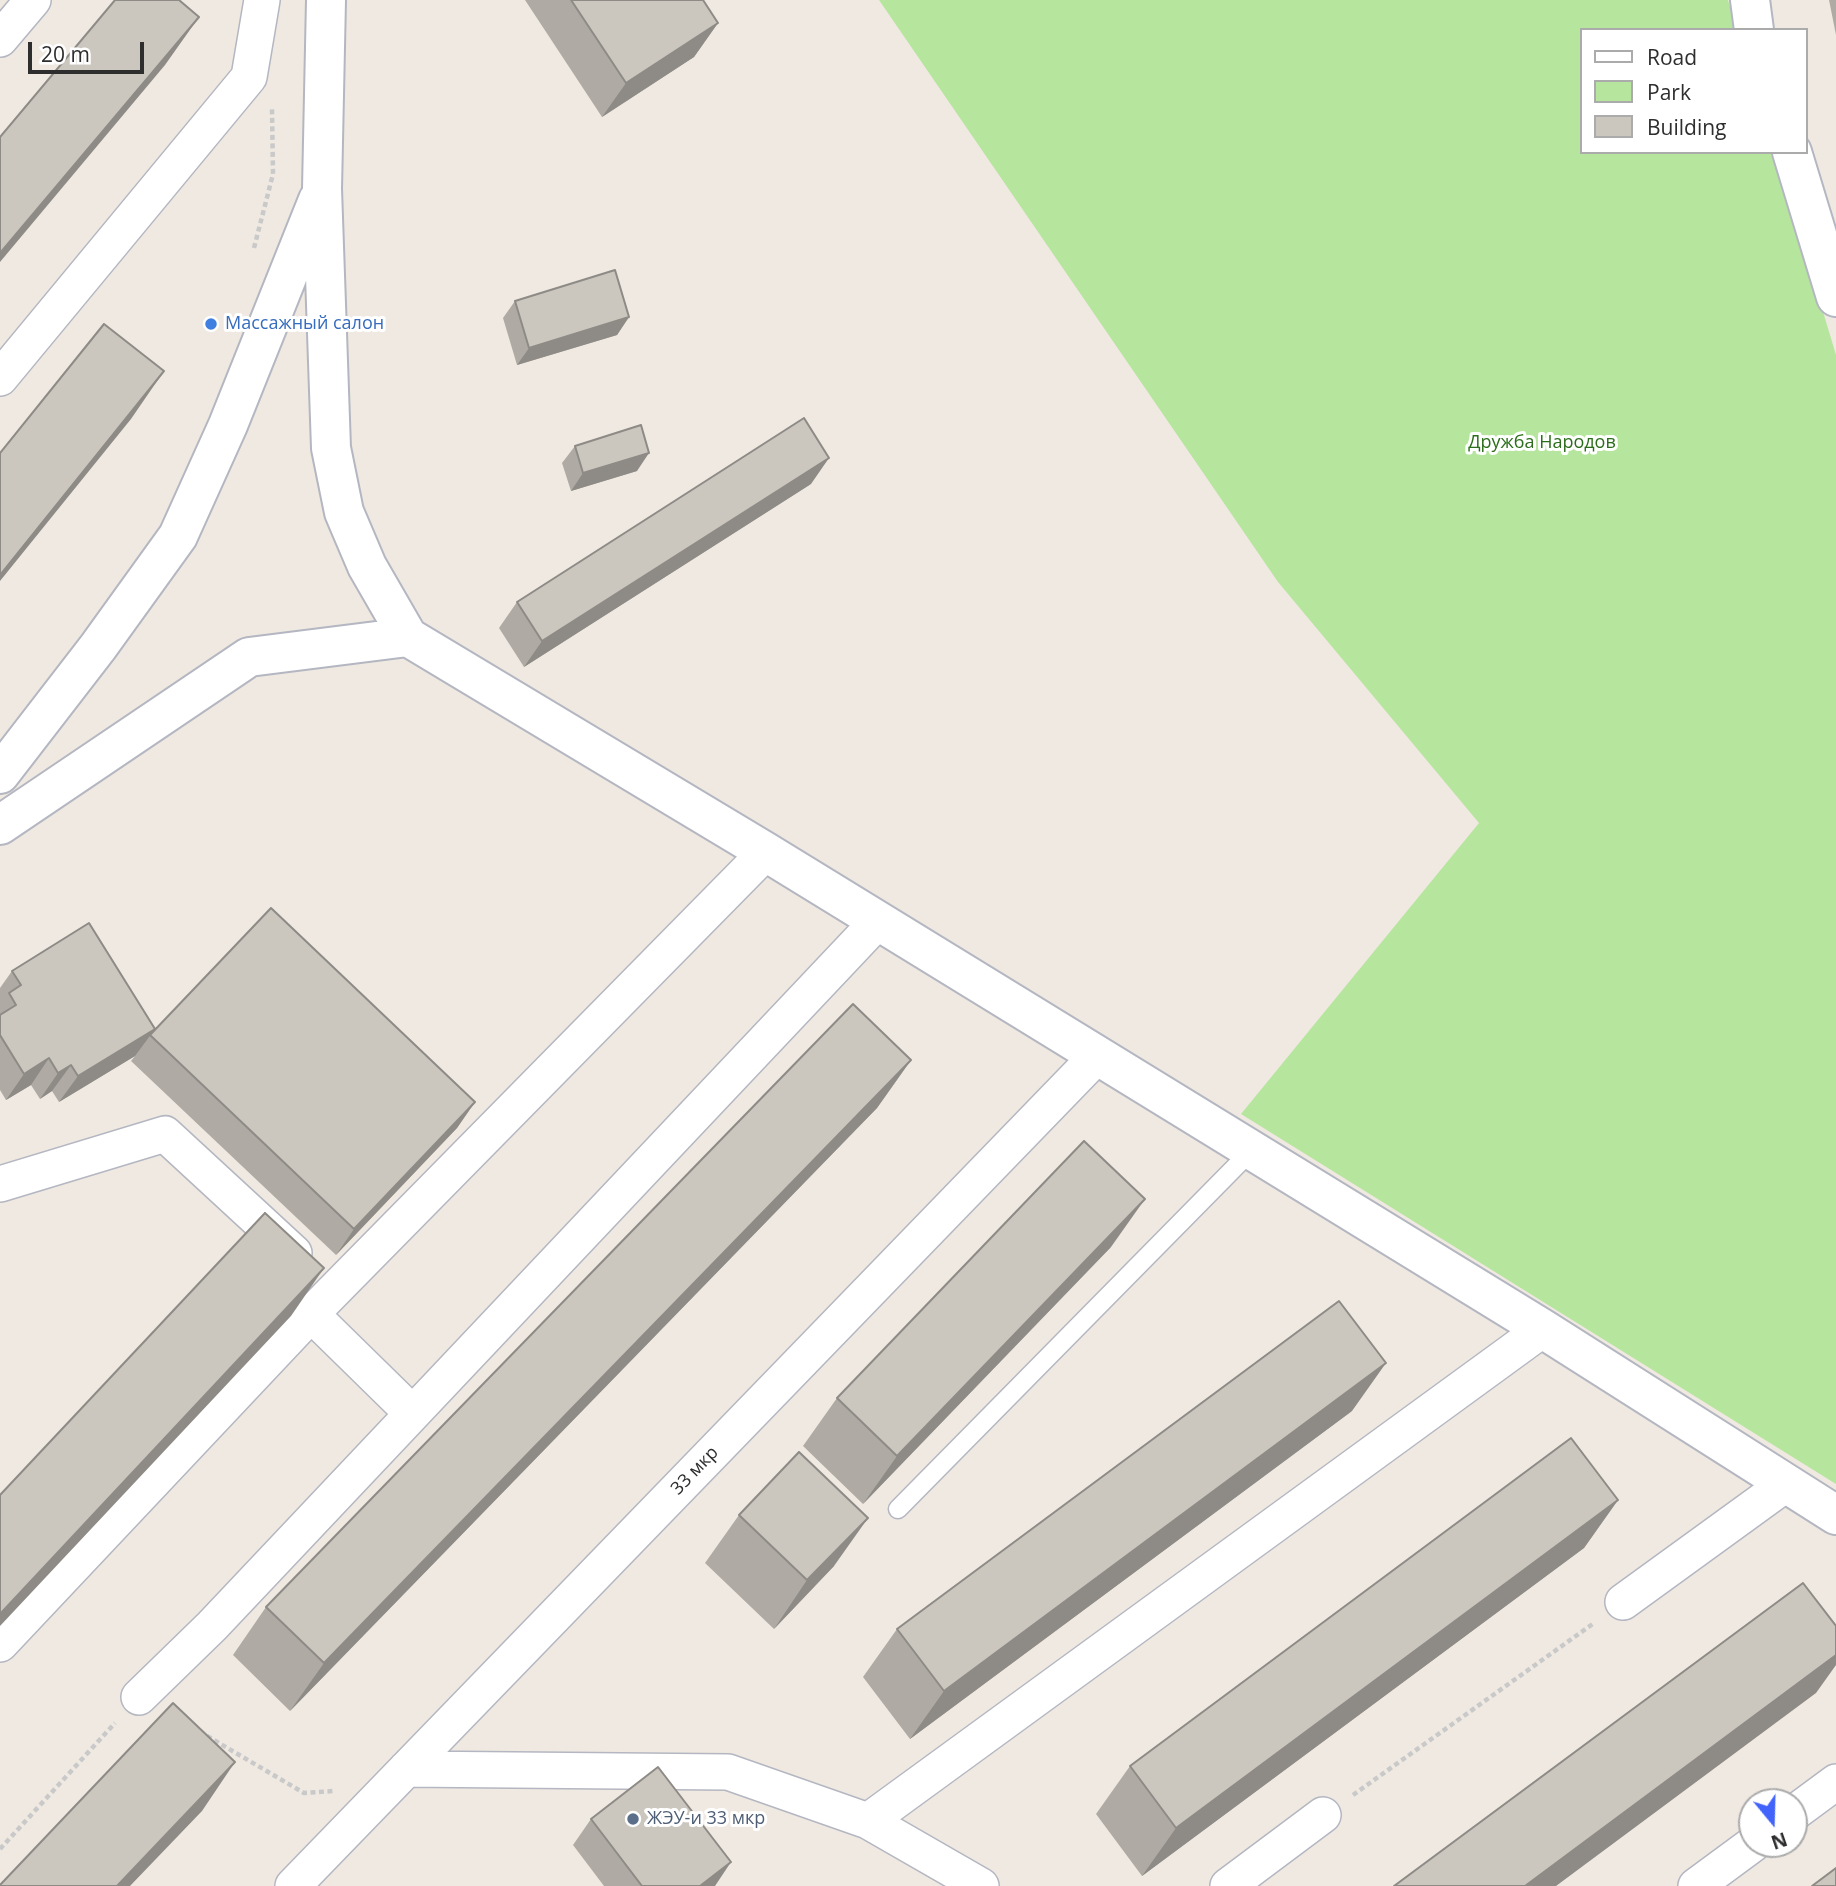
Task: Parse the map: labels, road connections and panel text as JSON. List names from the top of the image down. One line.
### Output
{"streets":{"street":["33 мкр"]},"parks":["Дружба Народов"],"places":["Массажный салон","ЖЭУ-и 33 мкр"],"legend":["Road","Park","Building"],"scale_bar":"20 m","north":"bottom"}
